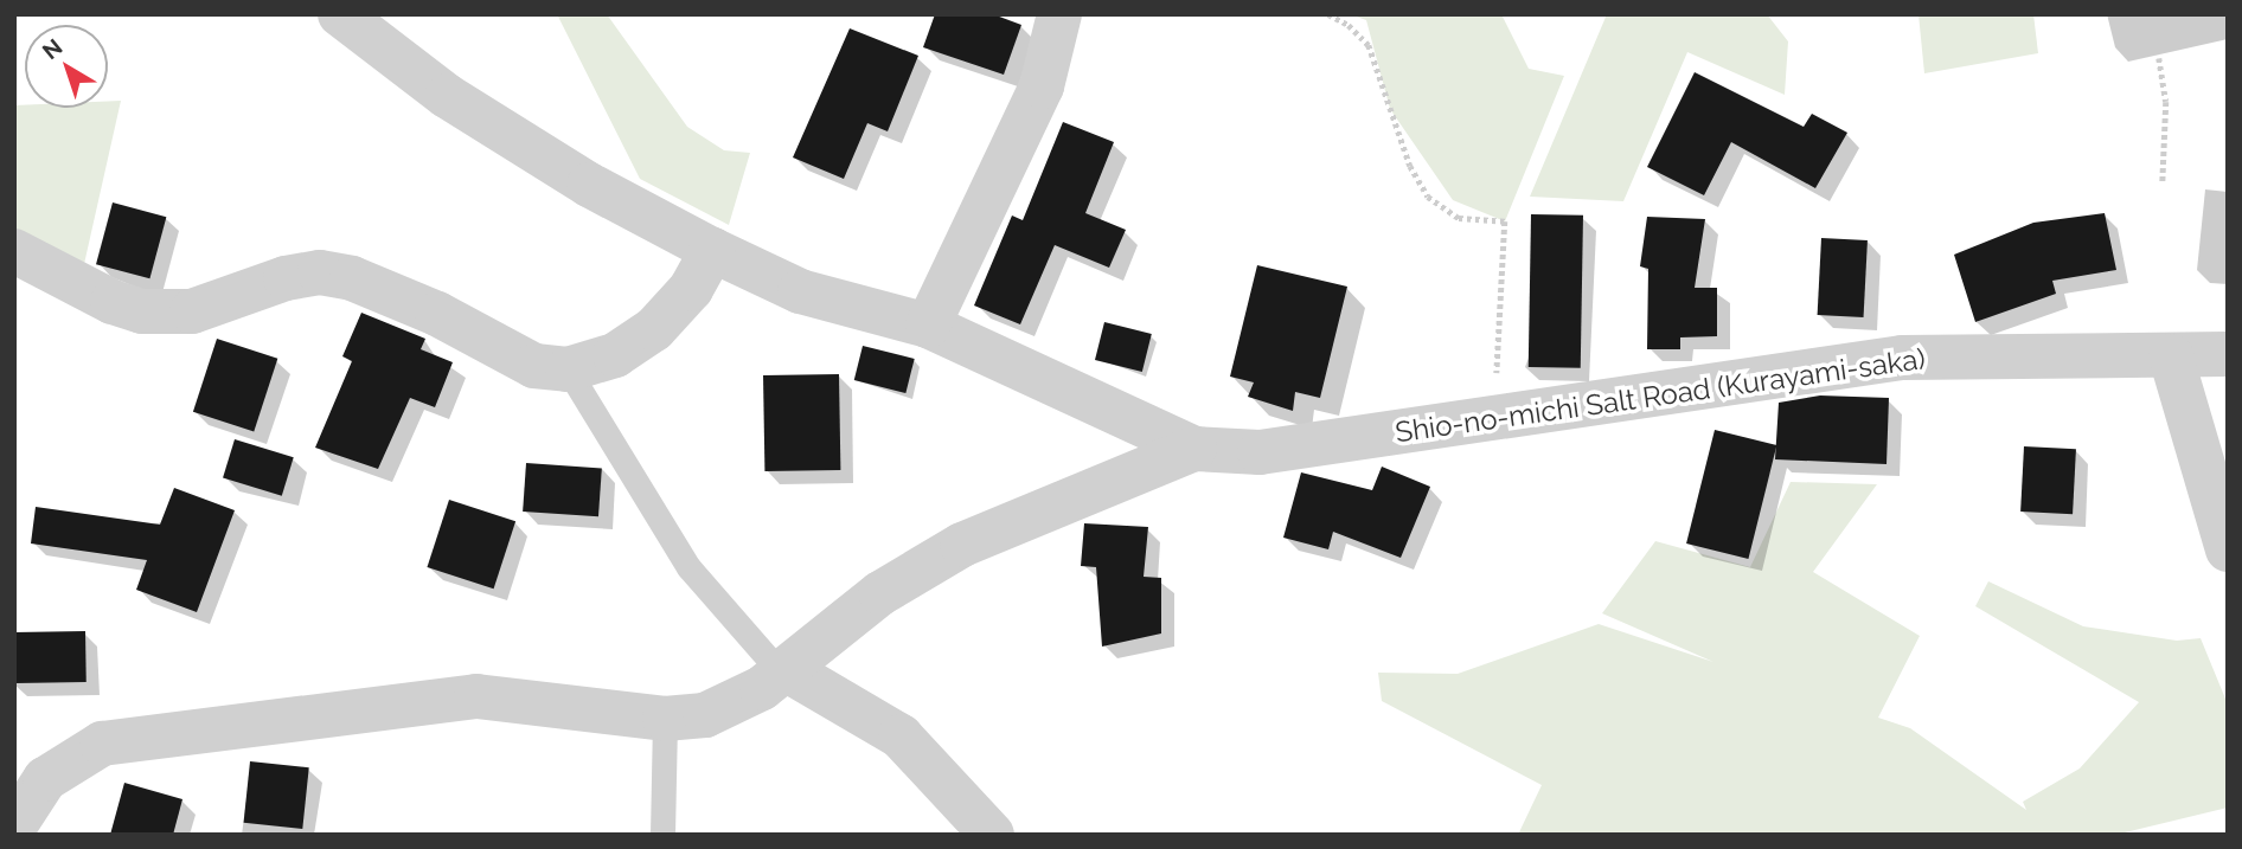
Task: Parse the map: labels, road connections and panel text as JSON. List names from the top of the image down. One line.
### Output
{"streets":{"street":["Shio-no-michi Salt Road (Kurayami-saka)"]},"north":"top left"}
